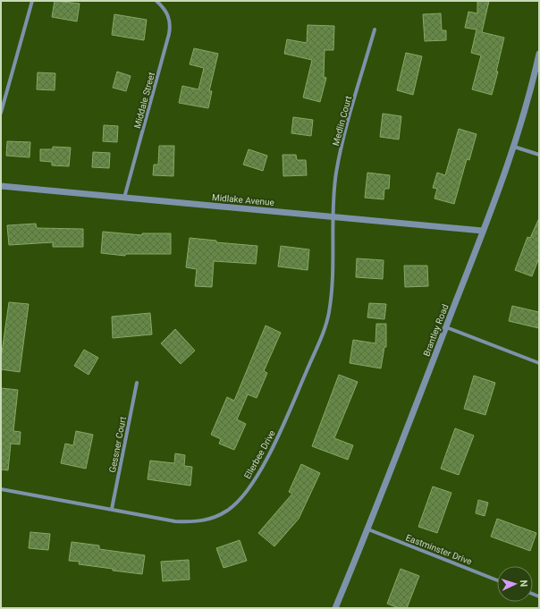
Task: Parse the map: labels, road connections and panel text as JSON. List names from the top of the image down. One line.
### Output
{"streets":{"street":["Middale Street","Medlin Court","Midlake Avenue","Brantley Road","Gessner Court","Ellerbee Drive","Eastminster Drive"]},"crossings":[["Middale Street","Midlake Avenue"],["Medlin Court","Midlake Avenue"],["Medlin Court","Ellerbee Drive"],["Midlake Avenue","Brantley Road"],["Midlake Avenue","Ellerbee Drive"],["Brantley Road","Eastminster Drive"],["Gessner Court","Ellerbee Drive"]],"north":"right"}
